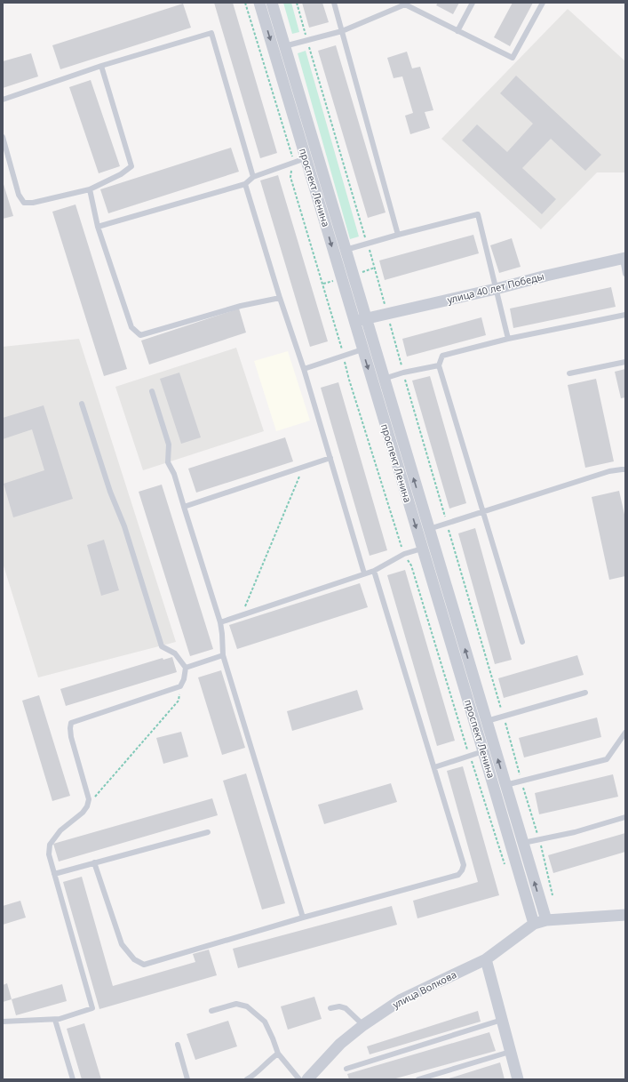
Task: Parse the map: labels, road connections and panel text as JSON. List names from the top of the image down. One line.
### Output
{"streets":{"street":["проспект Ленина","улица 40 лет Победы","улица Волкова"]},"crossings":[["проспект Ленина","улица 40 лет Победы"],["проспект Ленина","улица Волкова"]]}
